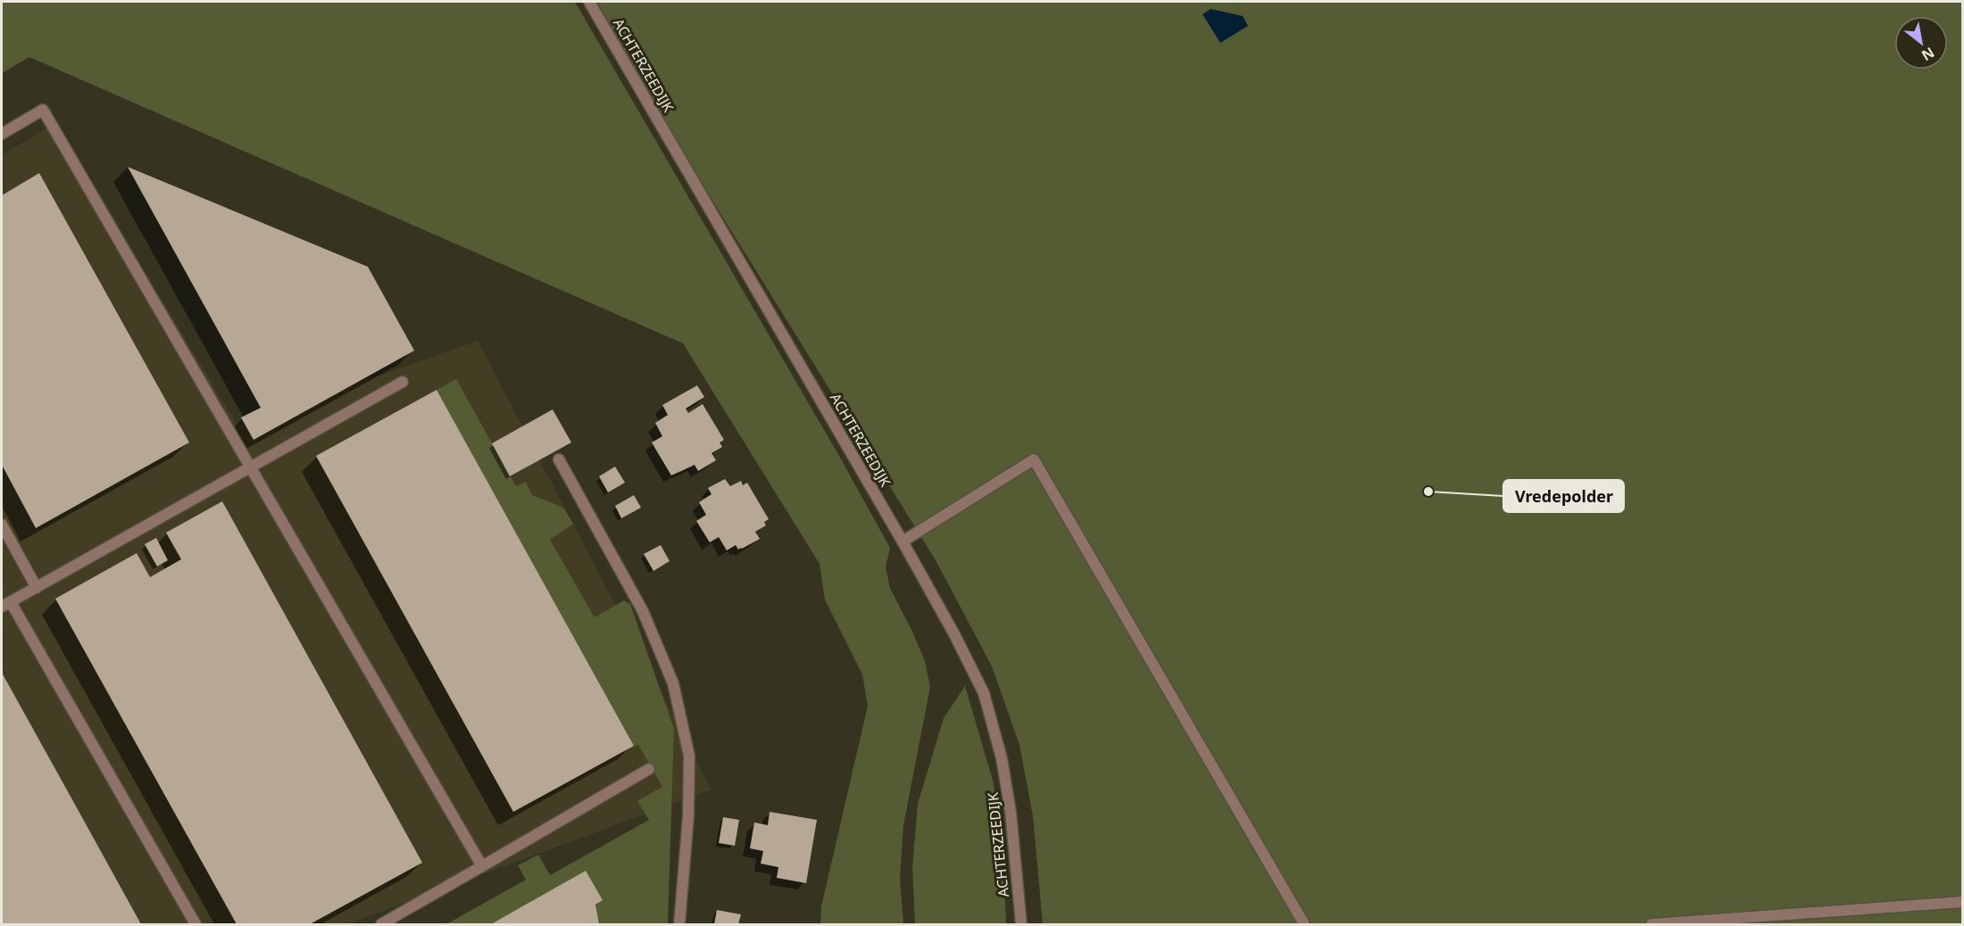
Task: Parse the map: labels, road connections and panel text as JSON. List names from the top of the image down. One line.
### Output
{"streets":{"street":["ACHTERZEEDIJK"]},"places":["Vredepolder"],"north":"bottom right"}
